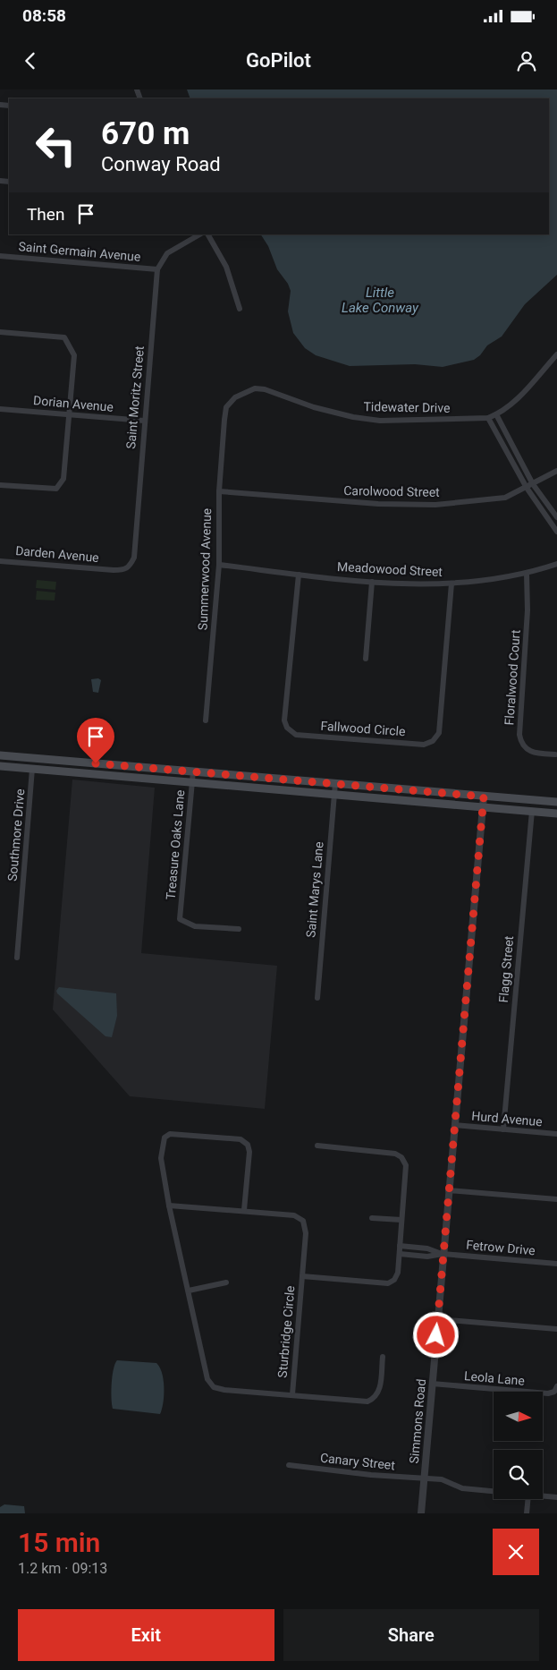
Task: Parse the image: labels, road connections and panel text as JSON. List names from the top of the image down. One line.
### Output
{"streets":{"street":["Saint Germain Avenue","Saint Moritz Street","Dorian Avenue","Tidewater Drive","Carolwood Street","Darden Avenue","Summerwood Avenue","Meadowood Street","Floralwood Court","Fallwood Circle","Southmore Drive","Treasure Oaks Lane","Saint Marys Lane","Flagg Street","Hurd Avenue","Fetrow Drive","Sturbridge Circle","Leola Lane","Simmons Road","Canary Street"]},"crossings":[["Saint Germain Avenue","Saint Moritz Street"],["Saint Moritz Street","Dorian Avenue"],["Saint Moritz Street","Darden Avenue"],["Tidewater Drive","Summerwood Avenue"],["Carolwood Street","Summerwood Avenue"],["Summerwood Avenue","Meadowood Street"],["Meadowood Street","Floralwood Court"],["Meadowood Street","Fallwood Circle"],["Flagg Street","Hurd Avenue"],["Hurd Avenue","Simmons Road"],["Fetrow Drive","Simmons Road"],["Leola Lane","Simmons Road"],["Simmons Road","Canary Street"]],"water":["Little Lake Conway"],"north":"right","page":{"status":"08:58","header":"GoPilot","turn":["670 m","Conway Road"],"then":"Then","heading":["15 min","1.2 km · 09:13"],"buttons":["Exit","Share"]}}
